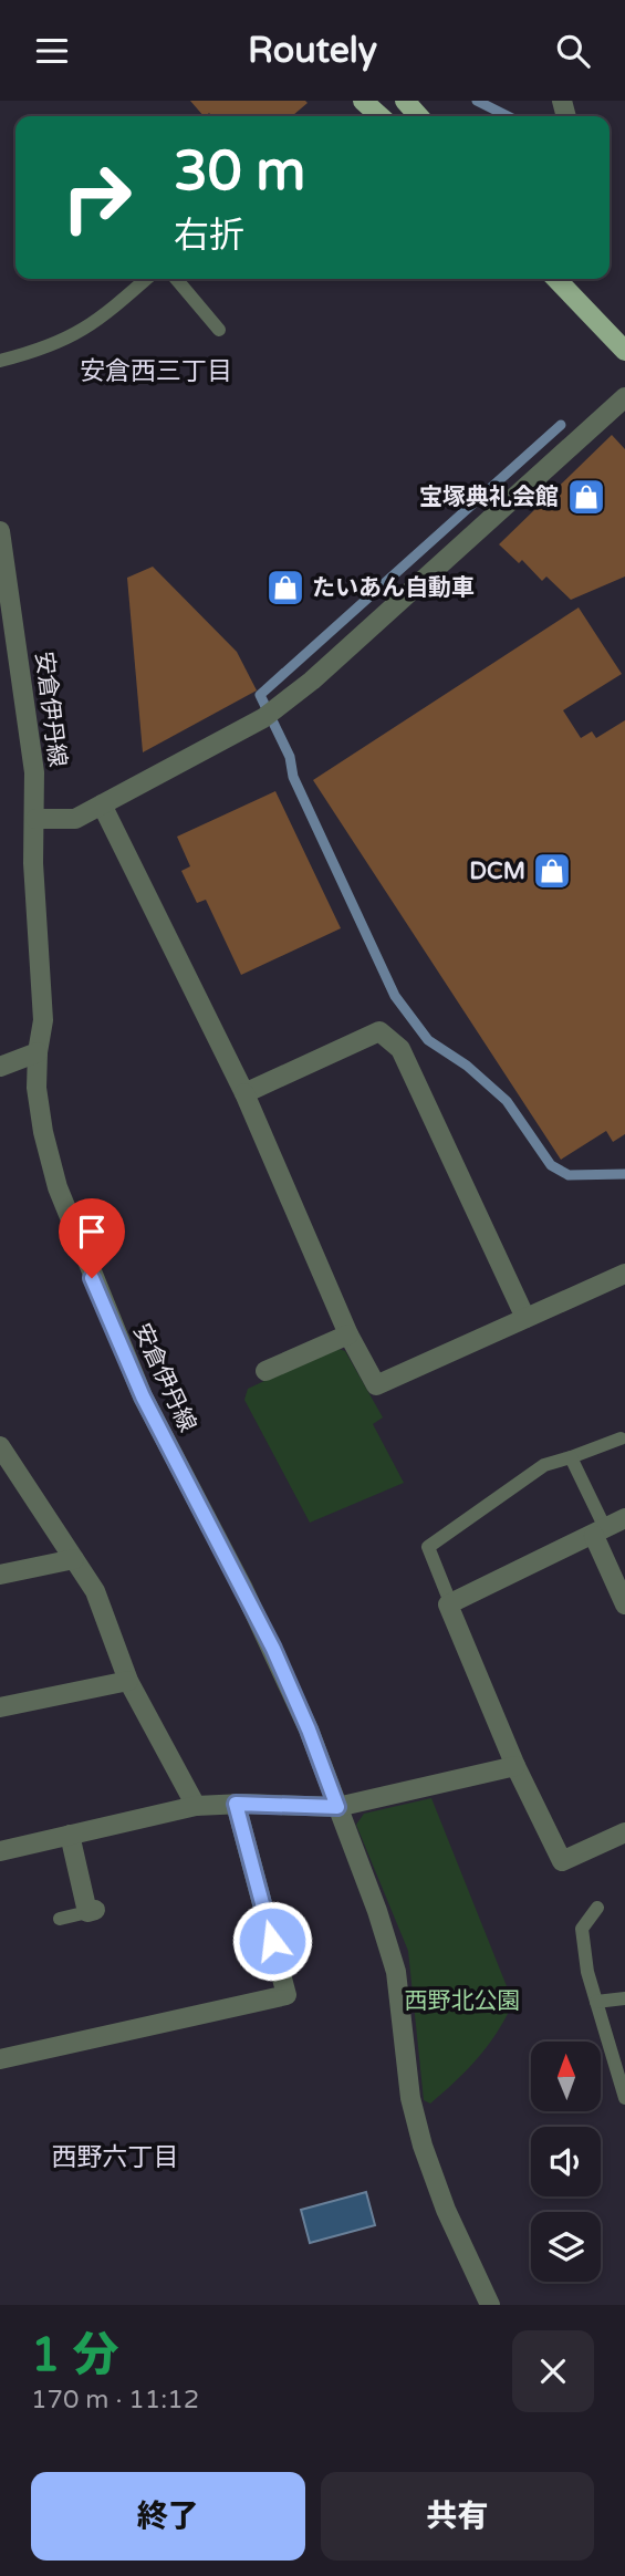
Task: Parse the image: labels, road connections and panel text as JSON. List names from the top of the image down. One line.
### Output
{"streets":{"street":["安倉伊丹線"]},"districts":["安倉西三丁目","西野六丁目"],"parks":["西野北公園"],"places":{"shop":["宝塚典礼会館","たいあん自動車","DCM"]},"north":"top","page":{"header":"Routely","turn":["30 m","右折"],"heading":["1 分","170 m · 11:12"],"buttons":["終了","共有"]}}
